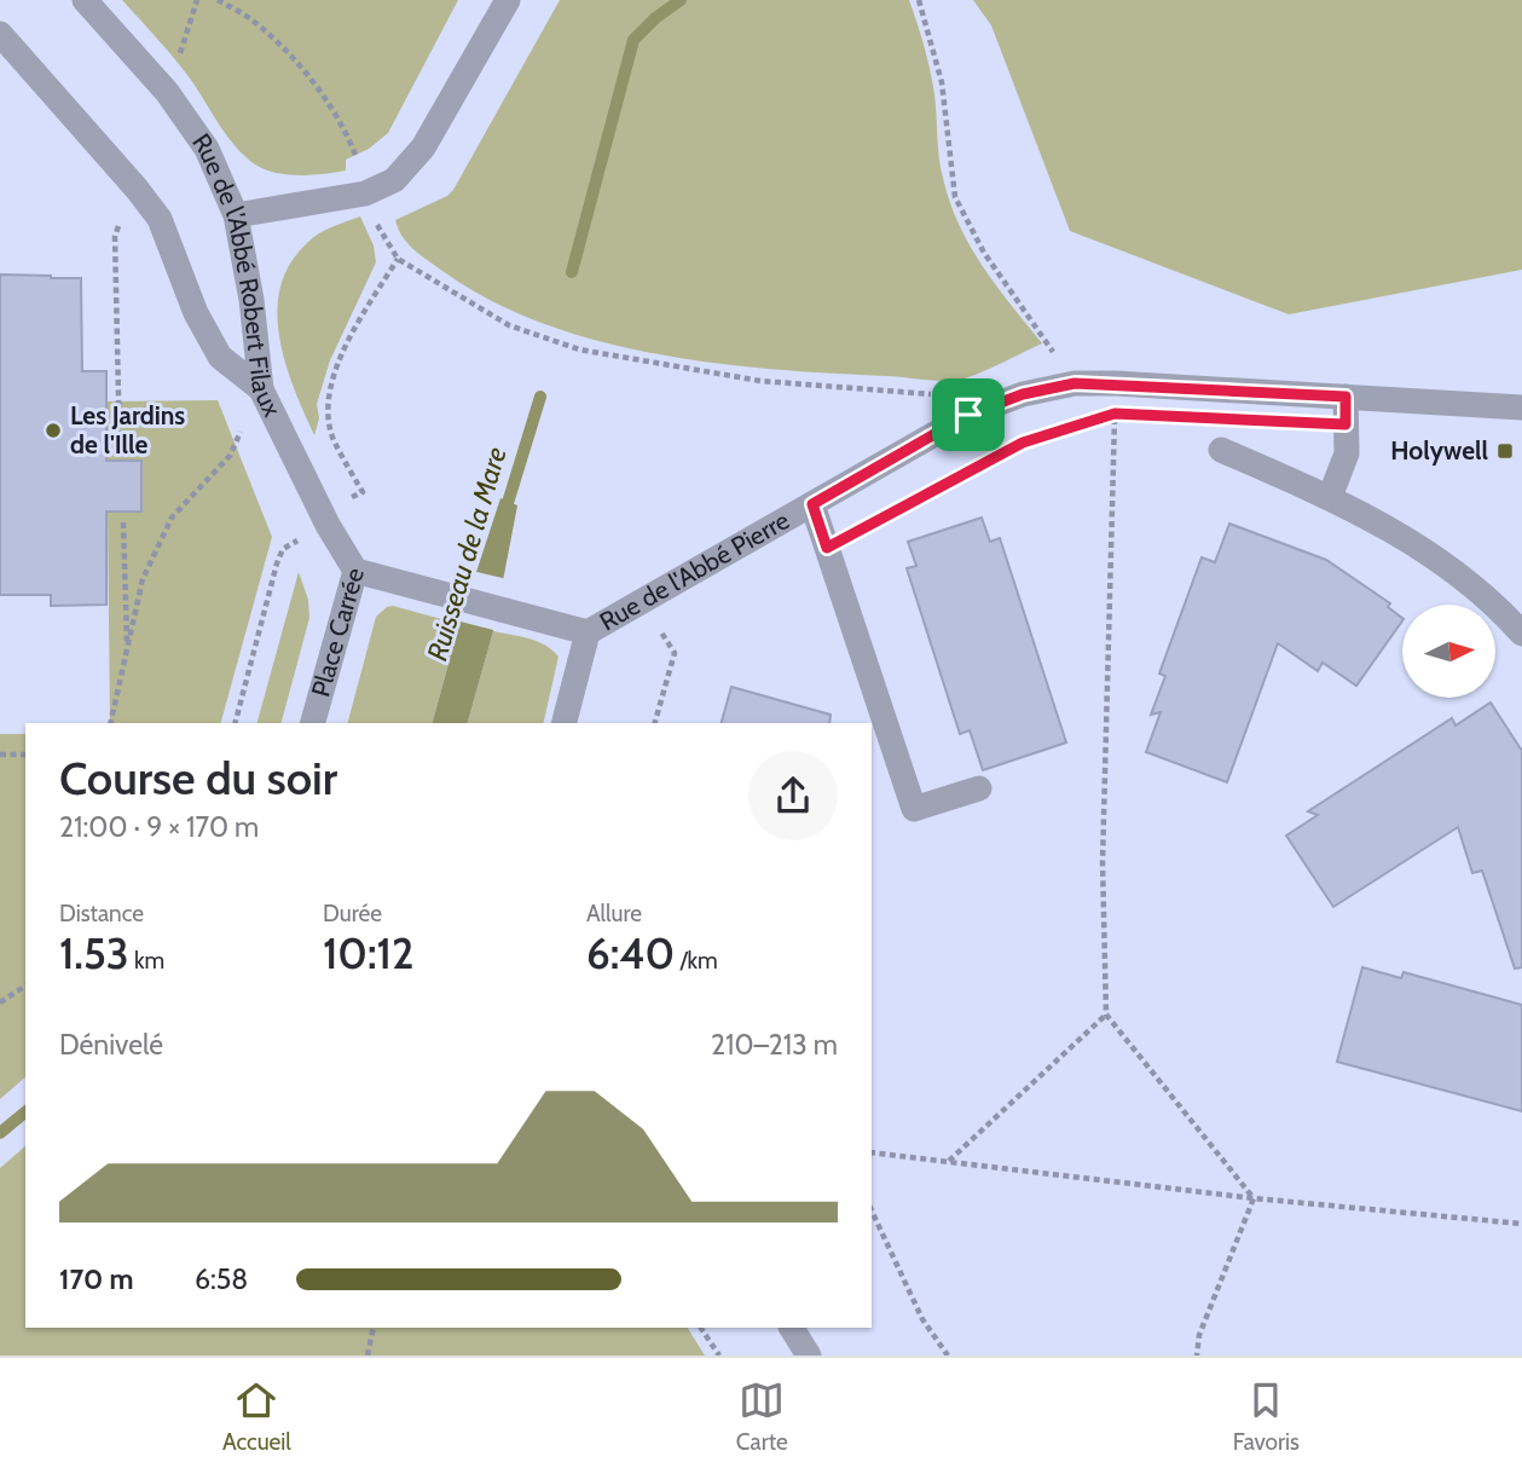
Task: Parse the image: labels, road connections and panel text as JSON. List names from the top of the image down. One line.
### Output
{"streets":{"street":["Rue de l'Abbé Robert Filaux","Rue de l'Abbé Pierre","Place Carrée"]},"crossings":[["Rue de l'Abbé Robert Filaux","Place Carrée"],["Rue de l'Abbé Pierre","Place Carrée"]],"water":["Ruisseau de la Mare"],"places":{"other":["Les Jardins de l'Ille"],"transit":["Holywell"]},"north":"right","page":{"heading":["Course du soir","21:00 · 9 × 170 m"],"stats":[["Distance","1.53 km"],["Durée","10:12"],["Allure","6:40 /km"]],"chart":["Dénivelé","210–213 m"],"list":[{"name":"170 m","note":"6:58"}],"tabs":["Accueil","Carte","Favoris"]}}
